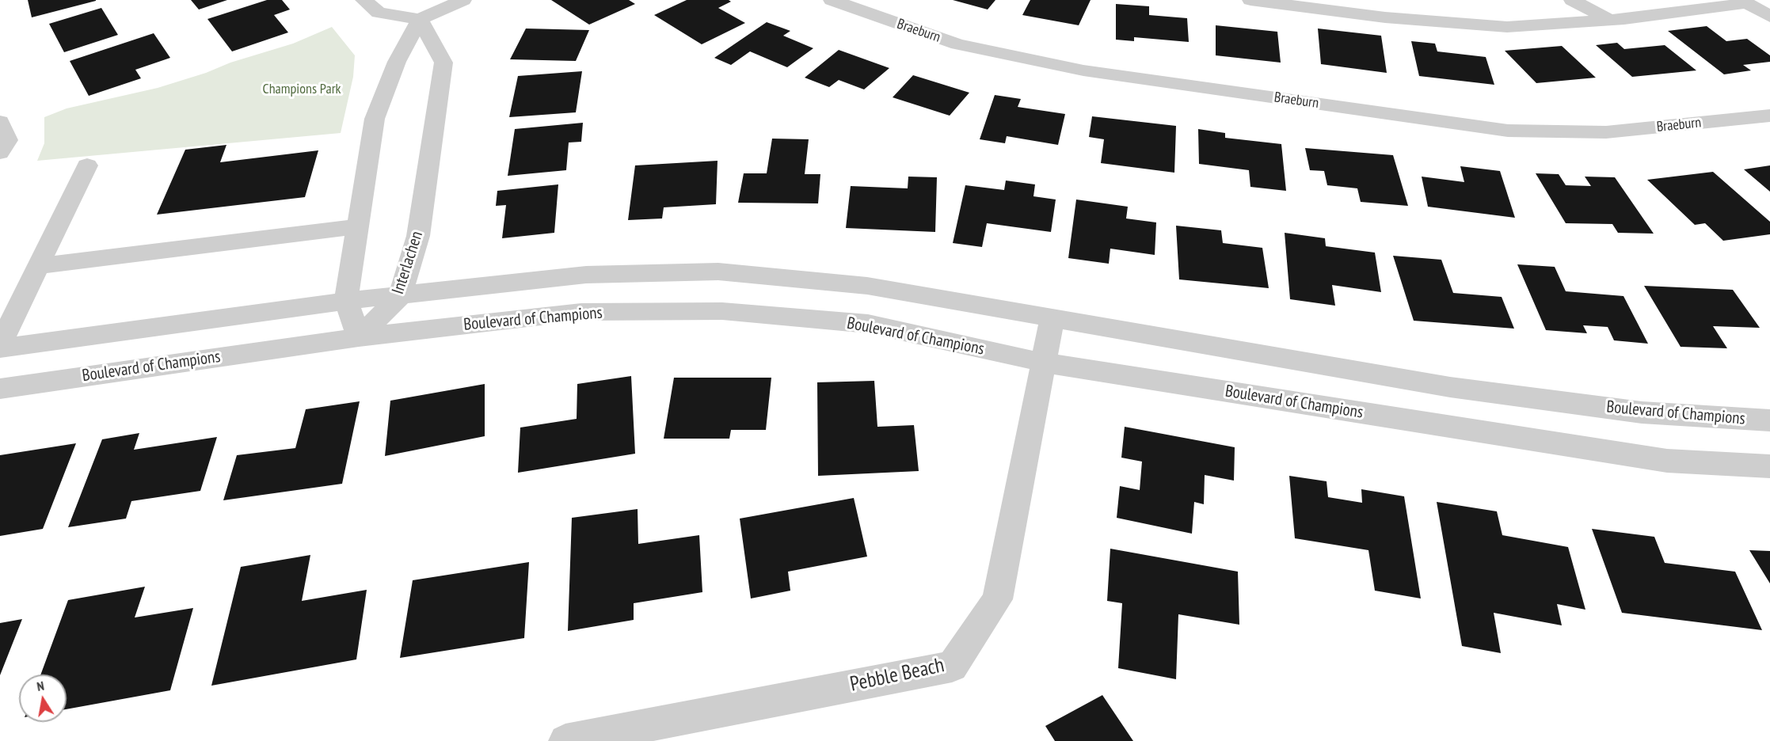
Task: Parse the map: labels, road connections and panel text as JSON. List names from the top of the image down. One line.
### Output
{"streets":{"street":["Braeburn","Interlachen","Boulevard of Champions","Pebble Beach"]},"crossings":[["Interlachen","Boulevard of Champions"],["Boulevard of Champions","Pebble Beach"]],"parks":["Champions Park"],"north":"top"}
